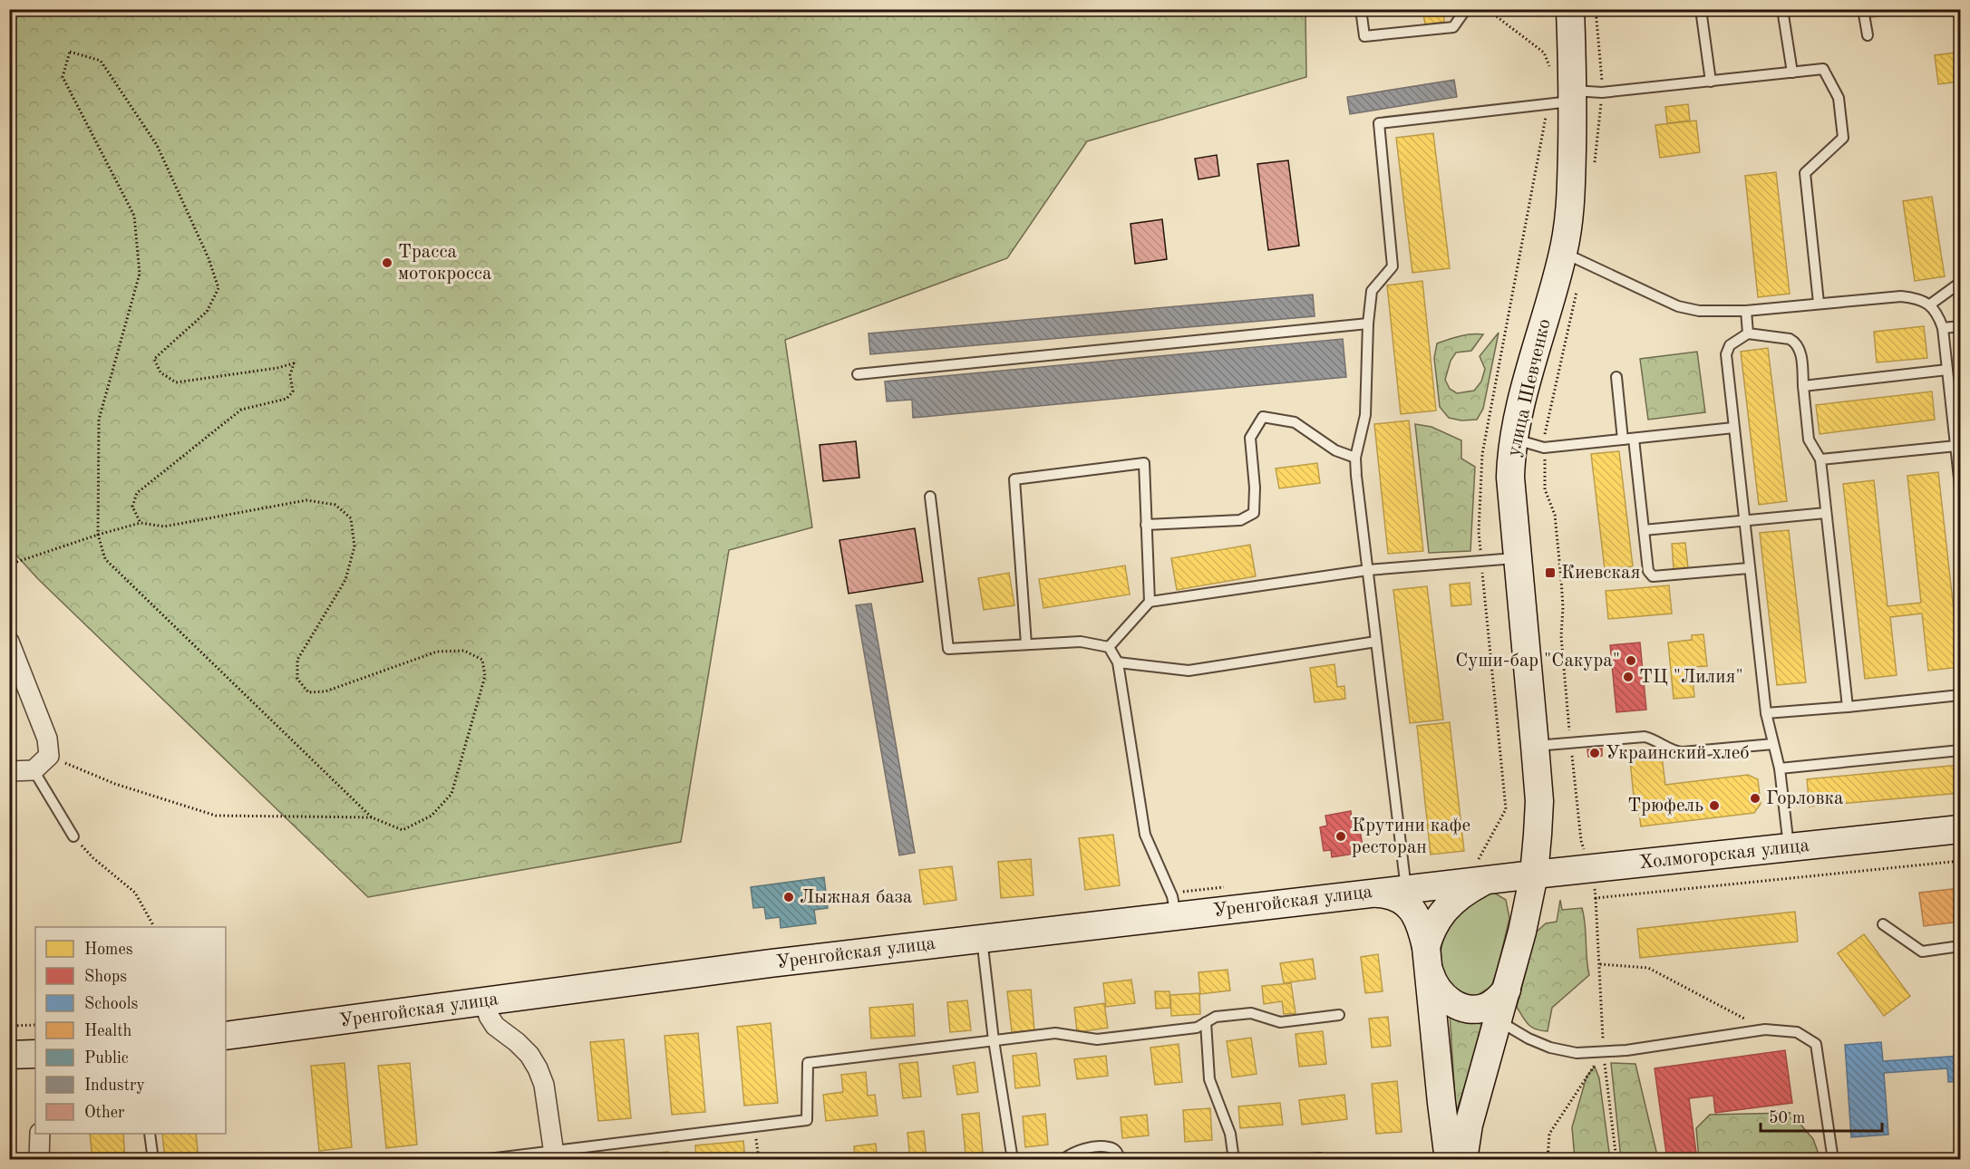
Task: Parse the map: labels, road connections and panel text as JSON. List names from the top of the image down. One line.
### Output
{"streets":{"street":["улица Шевченко","Холмогорская улица","Уренгойская улица"]},"crossings":[["Холмогорская улица","Уренгойская улица"]],"places":{"other":["Трасса мотокросса","Суши-бар \"Сакура\"","ТЦ \"Лилия\"","Украинский хлеб","Горловка","Трюфель","Крутини кафе ресторан","Лыжная база"],"transit":["Киевская"]},"legend":["Homes","Shops","Schools","Health","Public","Industry","Other"],"scale_bar":"50 m"}
